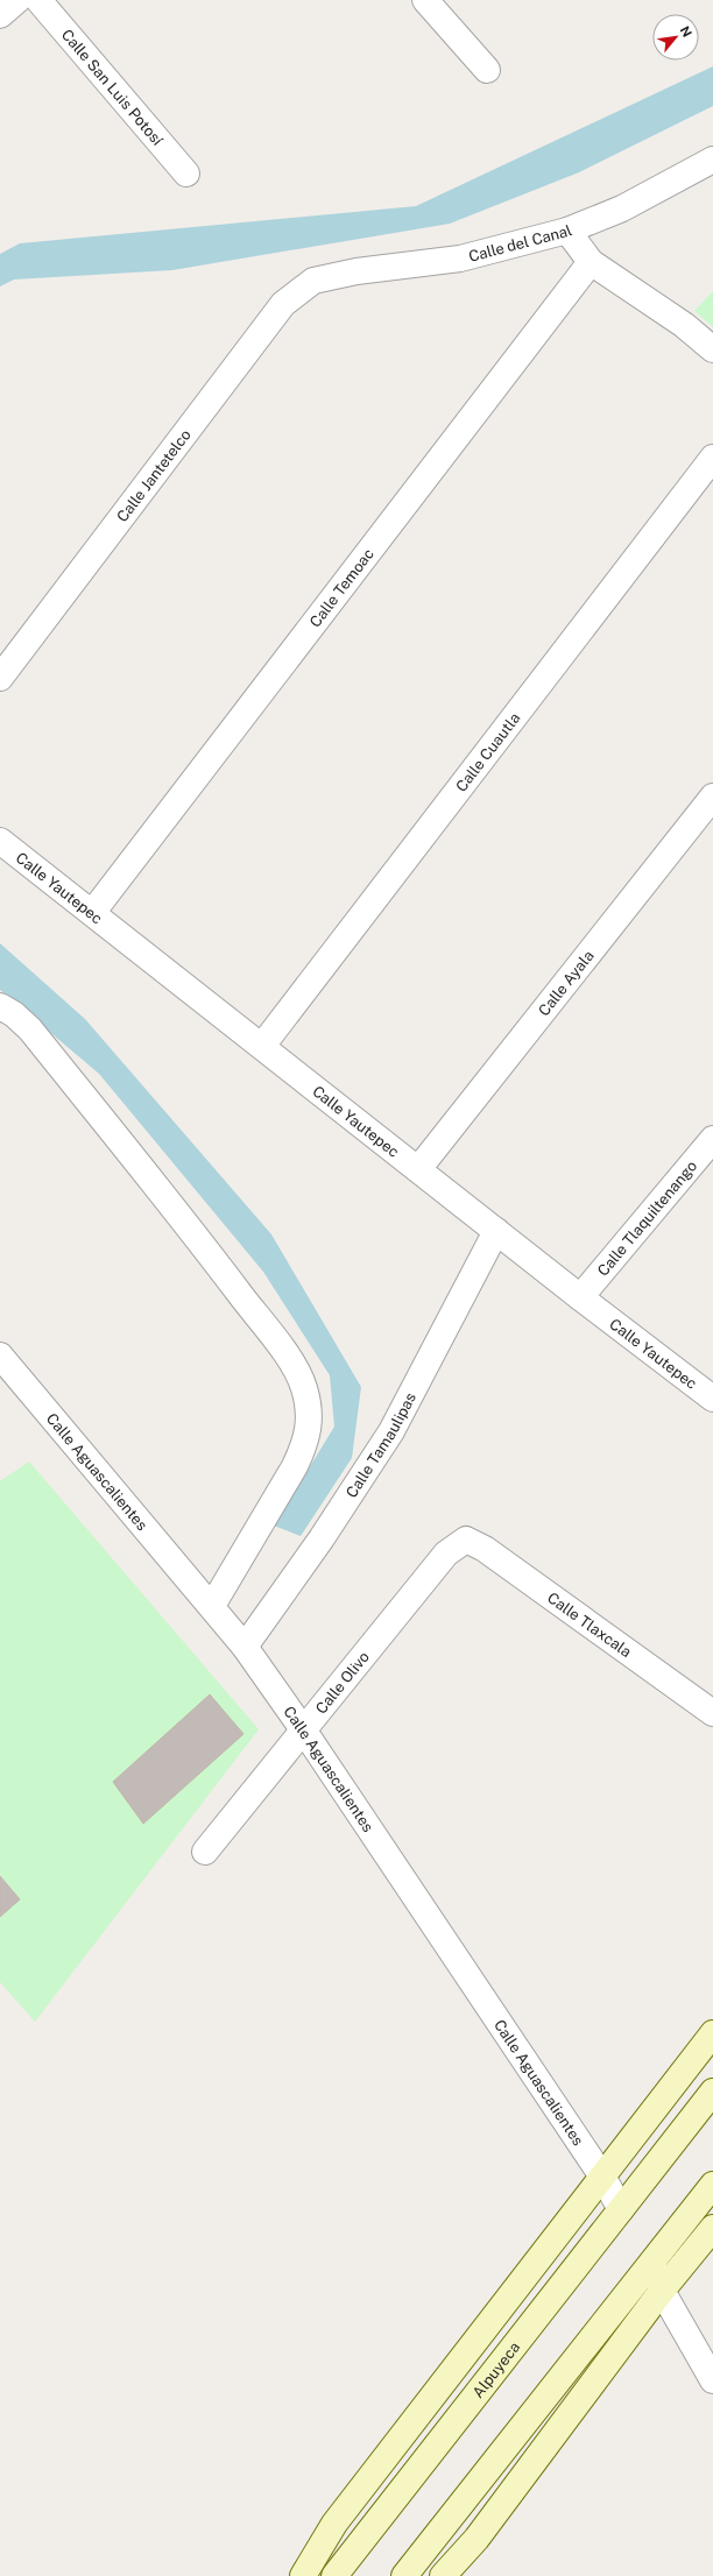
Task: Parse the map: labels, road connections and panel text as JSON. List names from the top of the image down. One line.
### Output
{"streets":{"main road":["Alpuyeca"],"street":["Calle San Luis Potosí","Calle del Canal","Calle Jantetelco","Calle Temoac","Calle Cuautla","Calle Yautepec","Calle Ayala","Calle Tlaquiltenango","Calle Tamaulipas","Calle Aguascalientes","Calle Tlaxcala","Calle Olivo"]},"crossings":[["Calle del Canal","Calle Jantetelco"],["Calle Temoac","Calle Yautepec"],["Calle Cuautla","Calle Yautepec"],["Calle Yautepec","Calle Ayala"],["Calle Yautepec","Calle Tlaquiltenango"],["Calle Yautepec","Calle Tamaulipas"],["Calle Tamaulipas","Calle Aguascalientes"],["Calle Aguascalientes","Calle Olivo"],["Calle Aguascalientes","Alpuyeca"],["Calle Tlaxcala","Calle Olivo"]],"north":"top right"}
